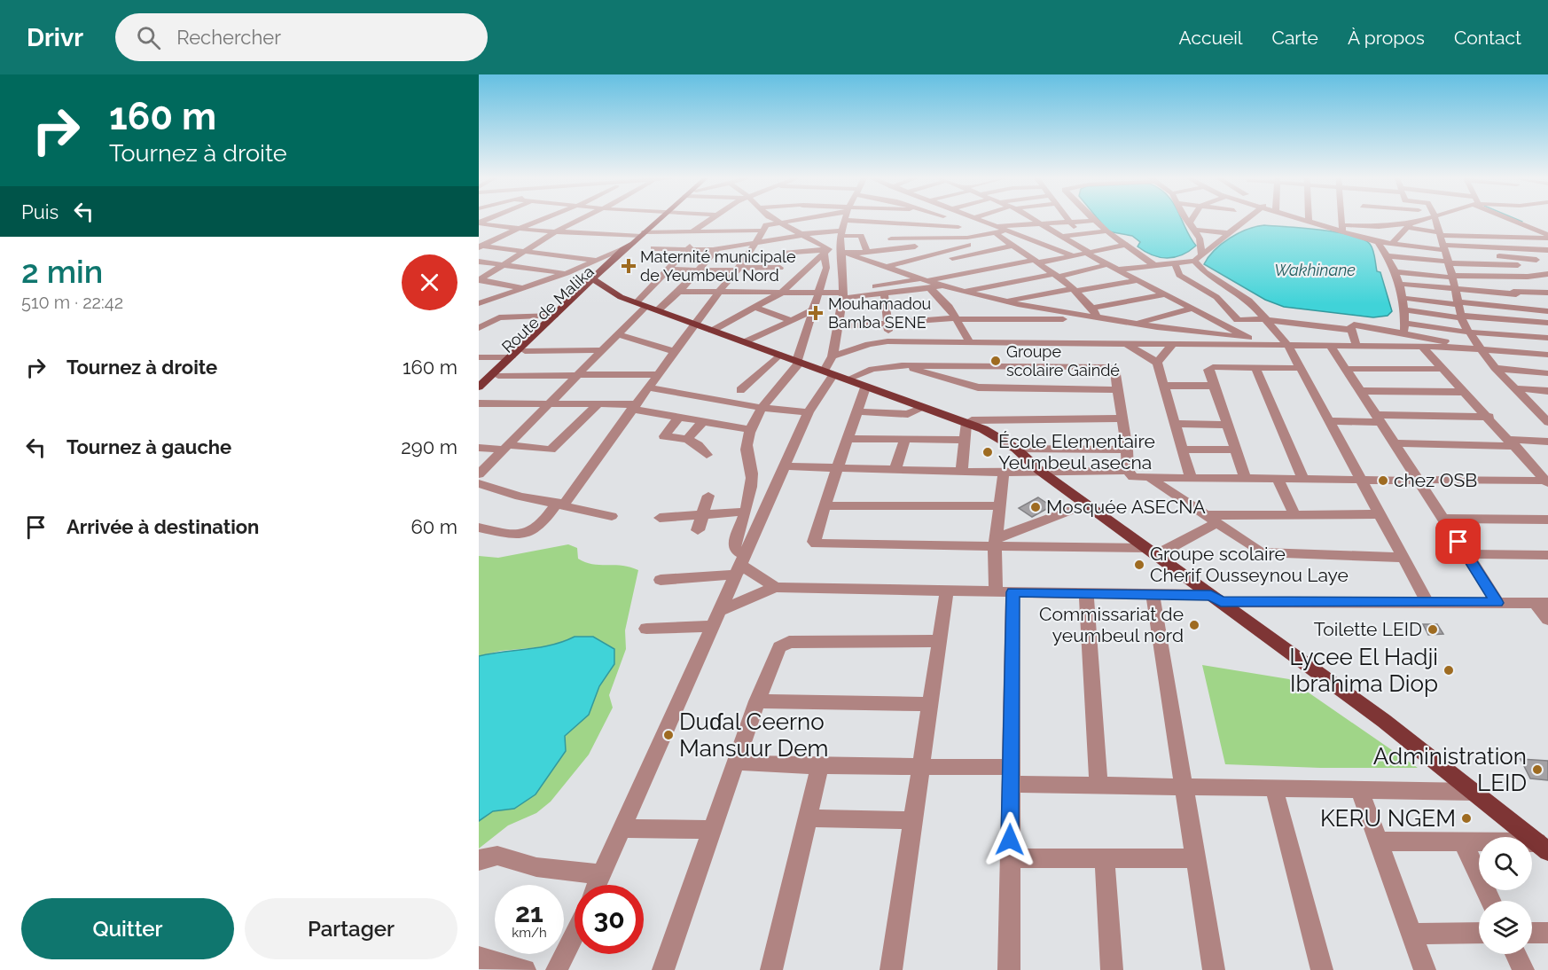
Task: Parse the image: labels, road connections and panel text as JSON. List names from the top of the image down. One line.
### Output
{"streets":{"main road":["Route de Malika"]},"water":["Wakhinane"],"places":{"health":["Maternité municipale de Yeumbeul Nord","Mouhamadou Bamba SENE"],"other":["Groupe scolaire Gaindé","École Elementaire Yeumbeul asecna","chez OSB","Mosquée ASECNA","Groupe scolaire Cherif Ousseynou Laye","Commissariat de yeumbeul nord","Toilette LEID","Lycee El Hadji Ibrahima Diop","Duɗal Ceerno Mansuur Dem","Administration LEID","KERU NGEM"]},"page":{"header":"Drivr","search":"Rechercher","nav":["Accueil","Carte","À propos","Contact"],"turn":["160 m","Tournez à droite"],"then":"Puis","heading":["2 min","510 m · 22:42"],"list":[{"name":"Tournez à droite","value":"160 m"},{"name":"Tournez à gauche","value":"290 m"},{"name":"Arrivée à destination","value":"60 m"}],"speed":"21 km/h","limit":"30","buttons":["Quitter","Partager"]}}
